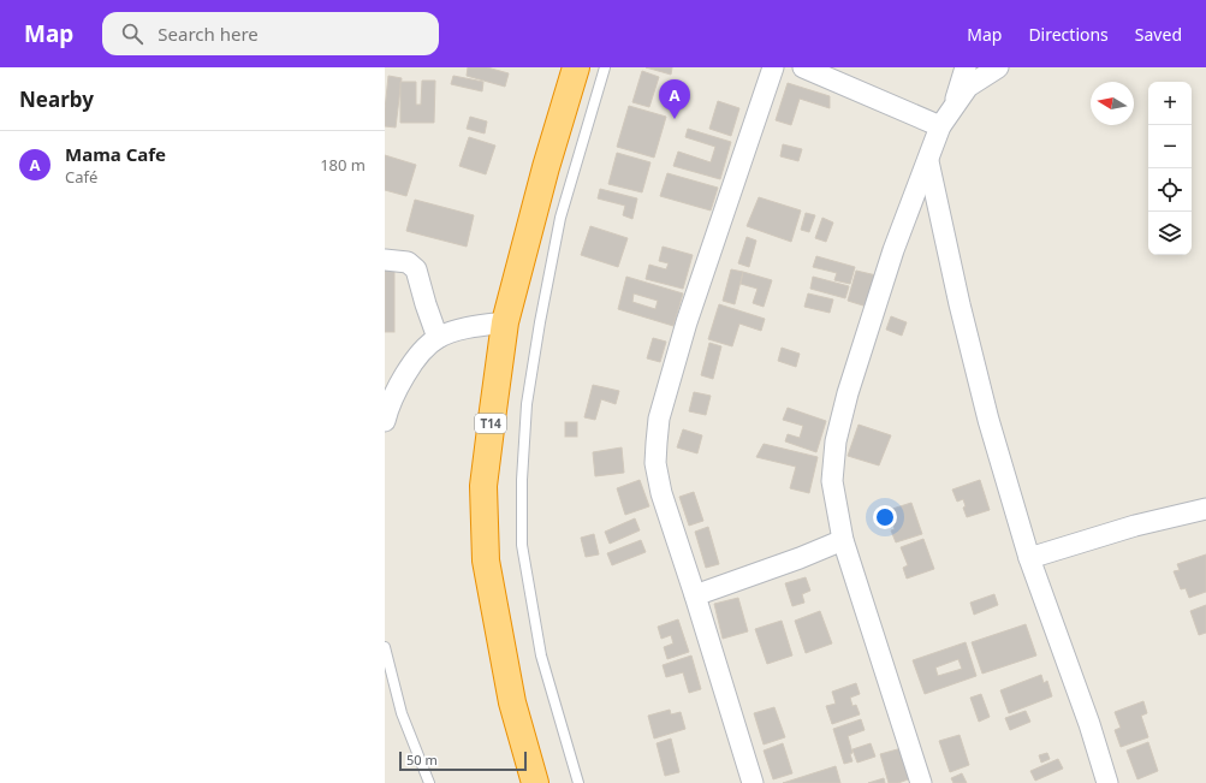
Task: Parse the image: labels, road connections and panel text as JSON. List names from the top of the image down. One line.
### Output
{"streets":{"highway":["T14"]},"scale_bar":"50 m","north":"left","page":{"header":"Map","search":"Search here","nav":["Map","Directions","Saved"],"heading":"Nearby","pins":"A","map_buttons":["+","−"],"list":[{"mark":"A","name":"Mama Cafe","note":"Café","value":"180 m"}],"scale":"50 m"}}
